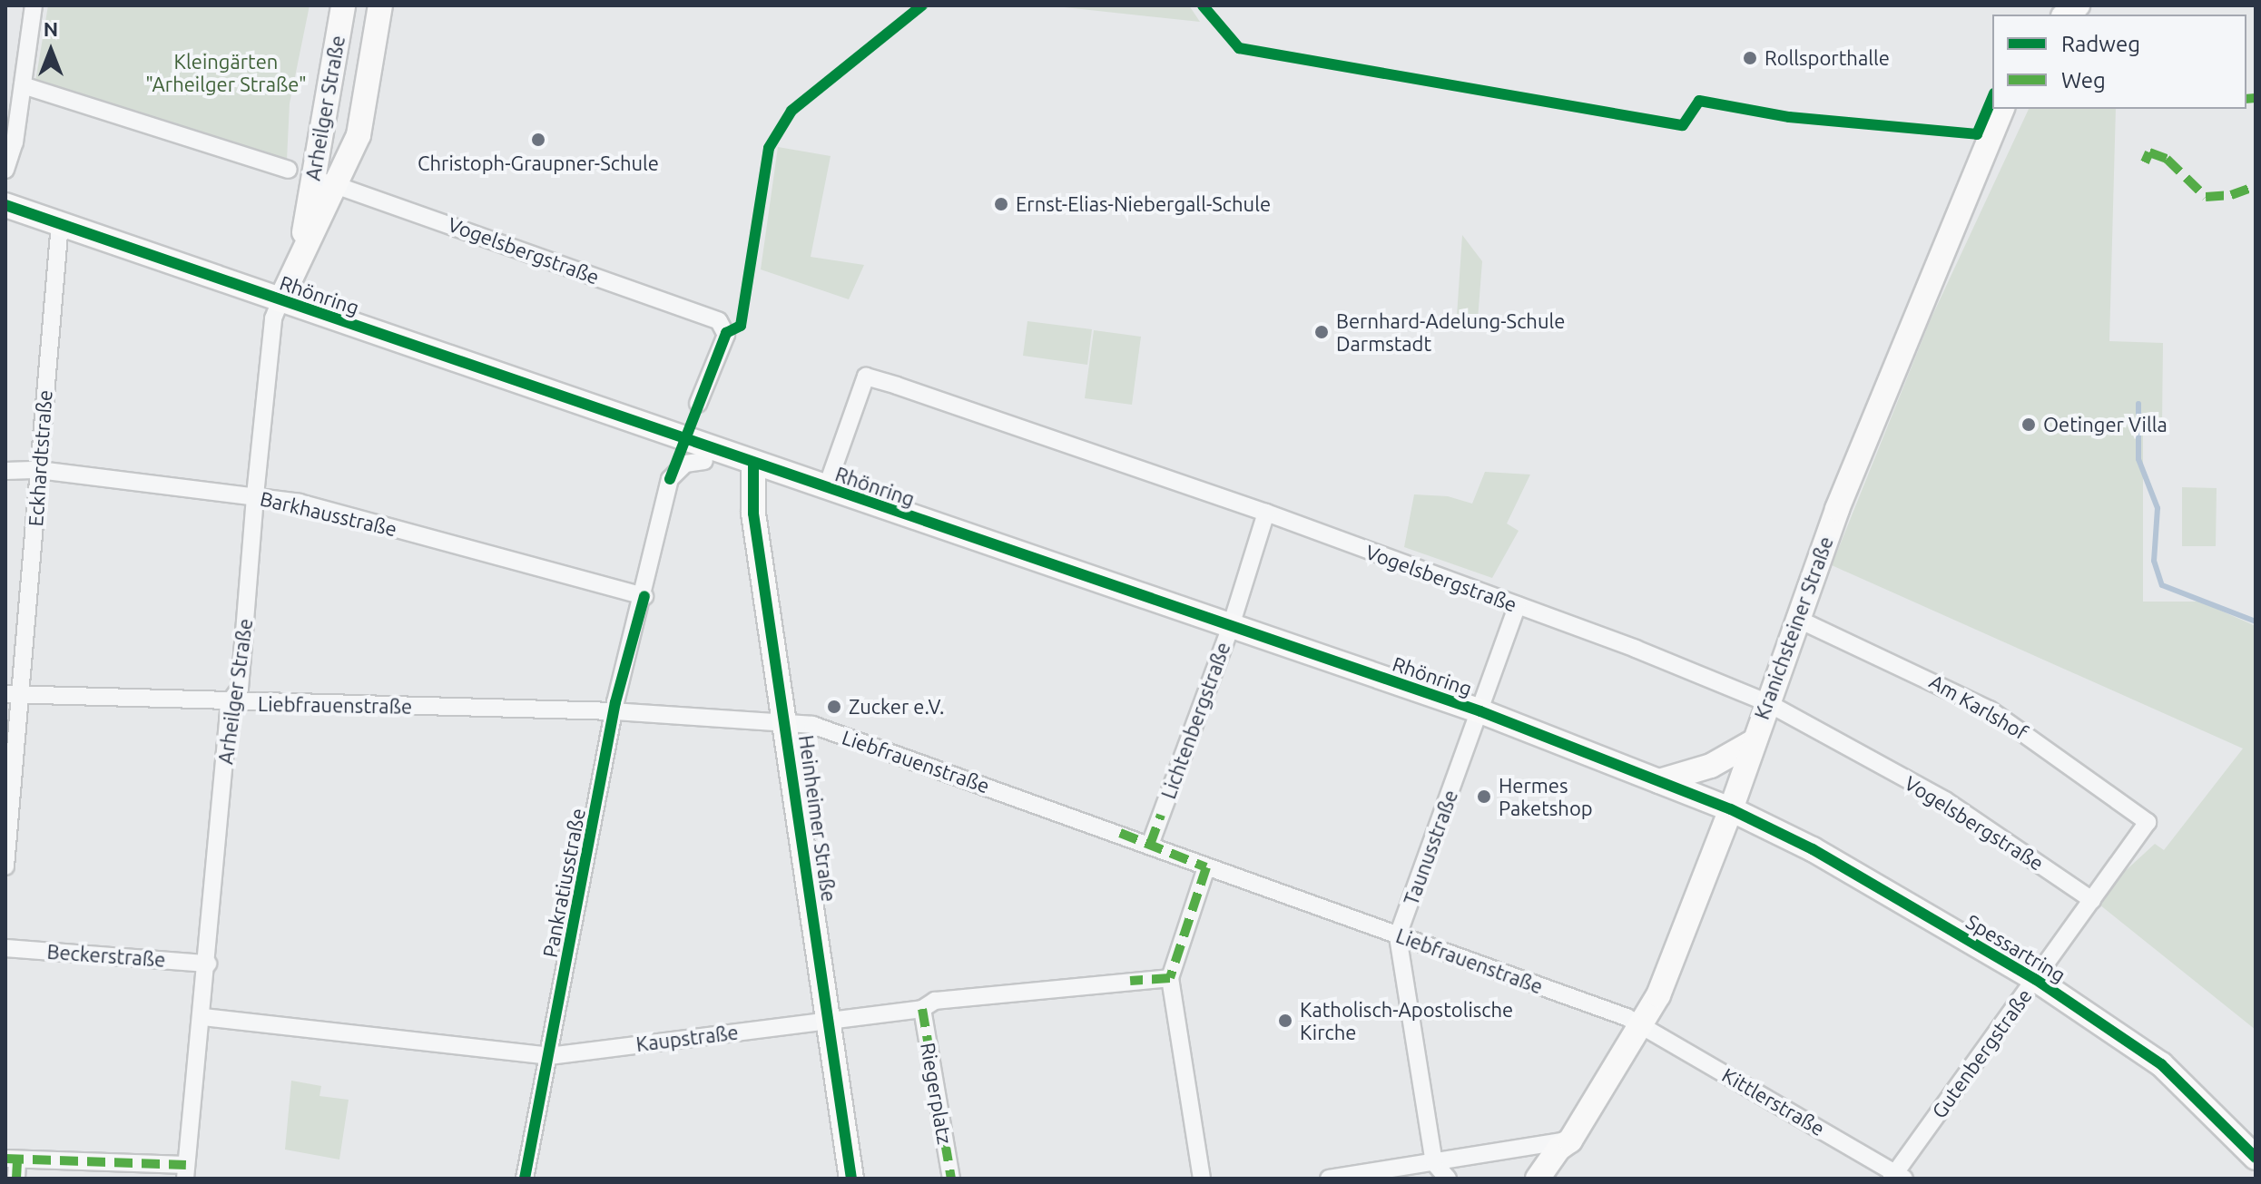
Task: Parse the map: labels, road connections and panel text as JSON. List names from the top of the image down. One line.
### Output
{"streets":{"main road":["Arheilger Straße","Rhönring","Kranichsteiner Straße","Heinheimer Straße","Spessartring"],"street":["Vogelsbergstraße","Eckhardtstraße","Barkhausstraße","Liebfrauenstraße","Am Karlshof","Lichtenbergstraße","Taunusstraße","Pankratiusstraße","Beckerstraße","Kaupstraße","Gutenbergstraße","Riegerplatz","Kittlerstraße"]},"crossings":[["Arheilger Straße","Vogelsbergstraße"],["Arheilger Straße","Rhönring"],["Arheilger Straße","Barkhausstraße"],["Arheilger Straße","Liebfrauenstraße"],["Arheilger Straße","Beckerstraße"],["Arheilger Straße","Kaupstraße"],["Vogelsbergstraße","Rhönring"],["Vogelsbergstraße","Kranichsteiner Straße"],["Vogelsbergstraße","Lichtenbergstraße"],["Vogelsbergstraße","Taunusstraße"],["Vogelsbergstraße","Gutenbergstraße"],["Rhönring","Eckhardtstraße"],["Rhönring","Kranichsteiner Straße"],["Rhönring","Lichtenbergstraße"],["Rhönring","Heinheimer Straße"],["Rhönring","Taunusstraße"],["Rhönring","Spessartring"],["Eckhardtstraße","Barkhausstraße"],["Eckhardtstraße","Liebfrauenstraße"],["Barkhausstraße","Pankratiusstraße"],["Kranichsteiner Straße","Liebfrauenstraße"],["Kranichsteiner Straße","Am Karlshof"],["Kranichsteiner Straße","Spessartring"],["Kranichsteiner Straße","Kittlerstraße"],["Liebfrauenstraße","Lichtenbergstraße"],["Liebfrauenstraße","Heinheimer Straße"],["Liebfrauenstraße","Taunusstraße"],["Liebfrauenstraße","Pankratiusstraße"],["Liebfrauenstraße","Kittlerstraße"],["Am Karlshof","Gutenbergstraße"],["Heinheimer Straße","Kaupstraße"],["Pankratiusstraße","Kaupstraße"],["Spessartring","Gutenbergstraße"],["Kaupstraße","Riegerplatz"],["Gutenbergstraße","Kittlerstraße"]],"parks":["Kleingärten \"Arheilger Straße\""],"places":["Rollsporthalle","Christoph-Graupner-Schule","Ernst-Elias-Niebergall-Schule","Bernhard-Adelung-Schule Darmstadt","Oetinger Villa","Zucker e.V.","Hermes Paketshop","Katholisch-Apostolische Kirche"],"legend":["Radweg","Weg"],"north":"top"}
